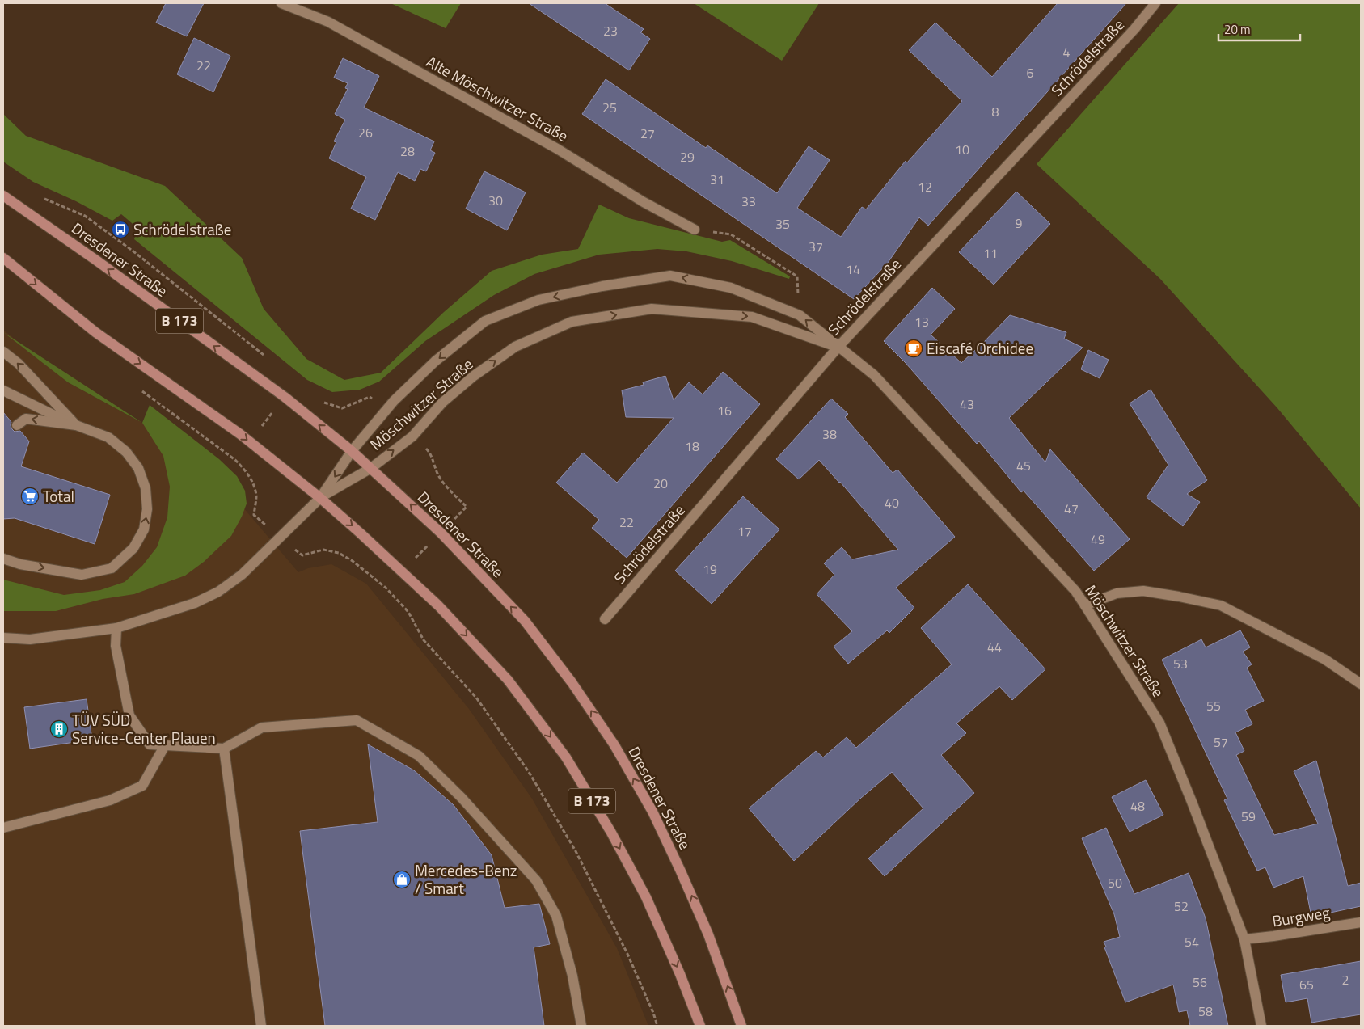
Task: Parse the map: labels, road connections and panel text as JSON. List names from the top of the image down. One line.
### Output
{"streets":{"main road":["Schrödelstraße","Alte Möschwitzer Straße","Dresdener Straße","B 173","Möschwitzer Straße","Burgweg"]},"crossings":[["Schrödelstraße","Möschwitzer Straße"],["Dresdener Straße","Möschwitzer Straße"],["B 173","Möschwitzer Straße"],["Möschwitzer Straße","Burgweg"]],"places":{"bus stop":["Schrödelstraße"],"cafe":["Eiscafé Orchidee"],"supermarket":["Total"],"building":["TÜV SÜD Service-Center Plauen"],"shop":["Mercedes-Benz / Smart"]},"house_numbers":["23","4","22","6","25","8","26","27","10","28","29","31","12","30","33","9","35","37","11","14","13","43","16","38","18","45","20","40","47","22","17","49","19","44","53","55","57","48","59","50","52","54","2","56","65","58"],"scale_bar":"20 m"}
